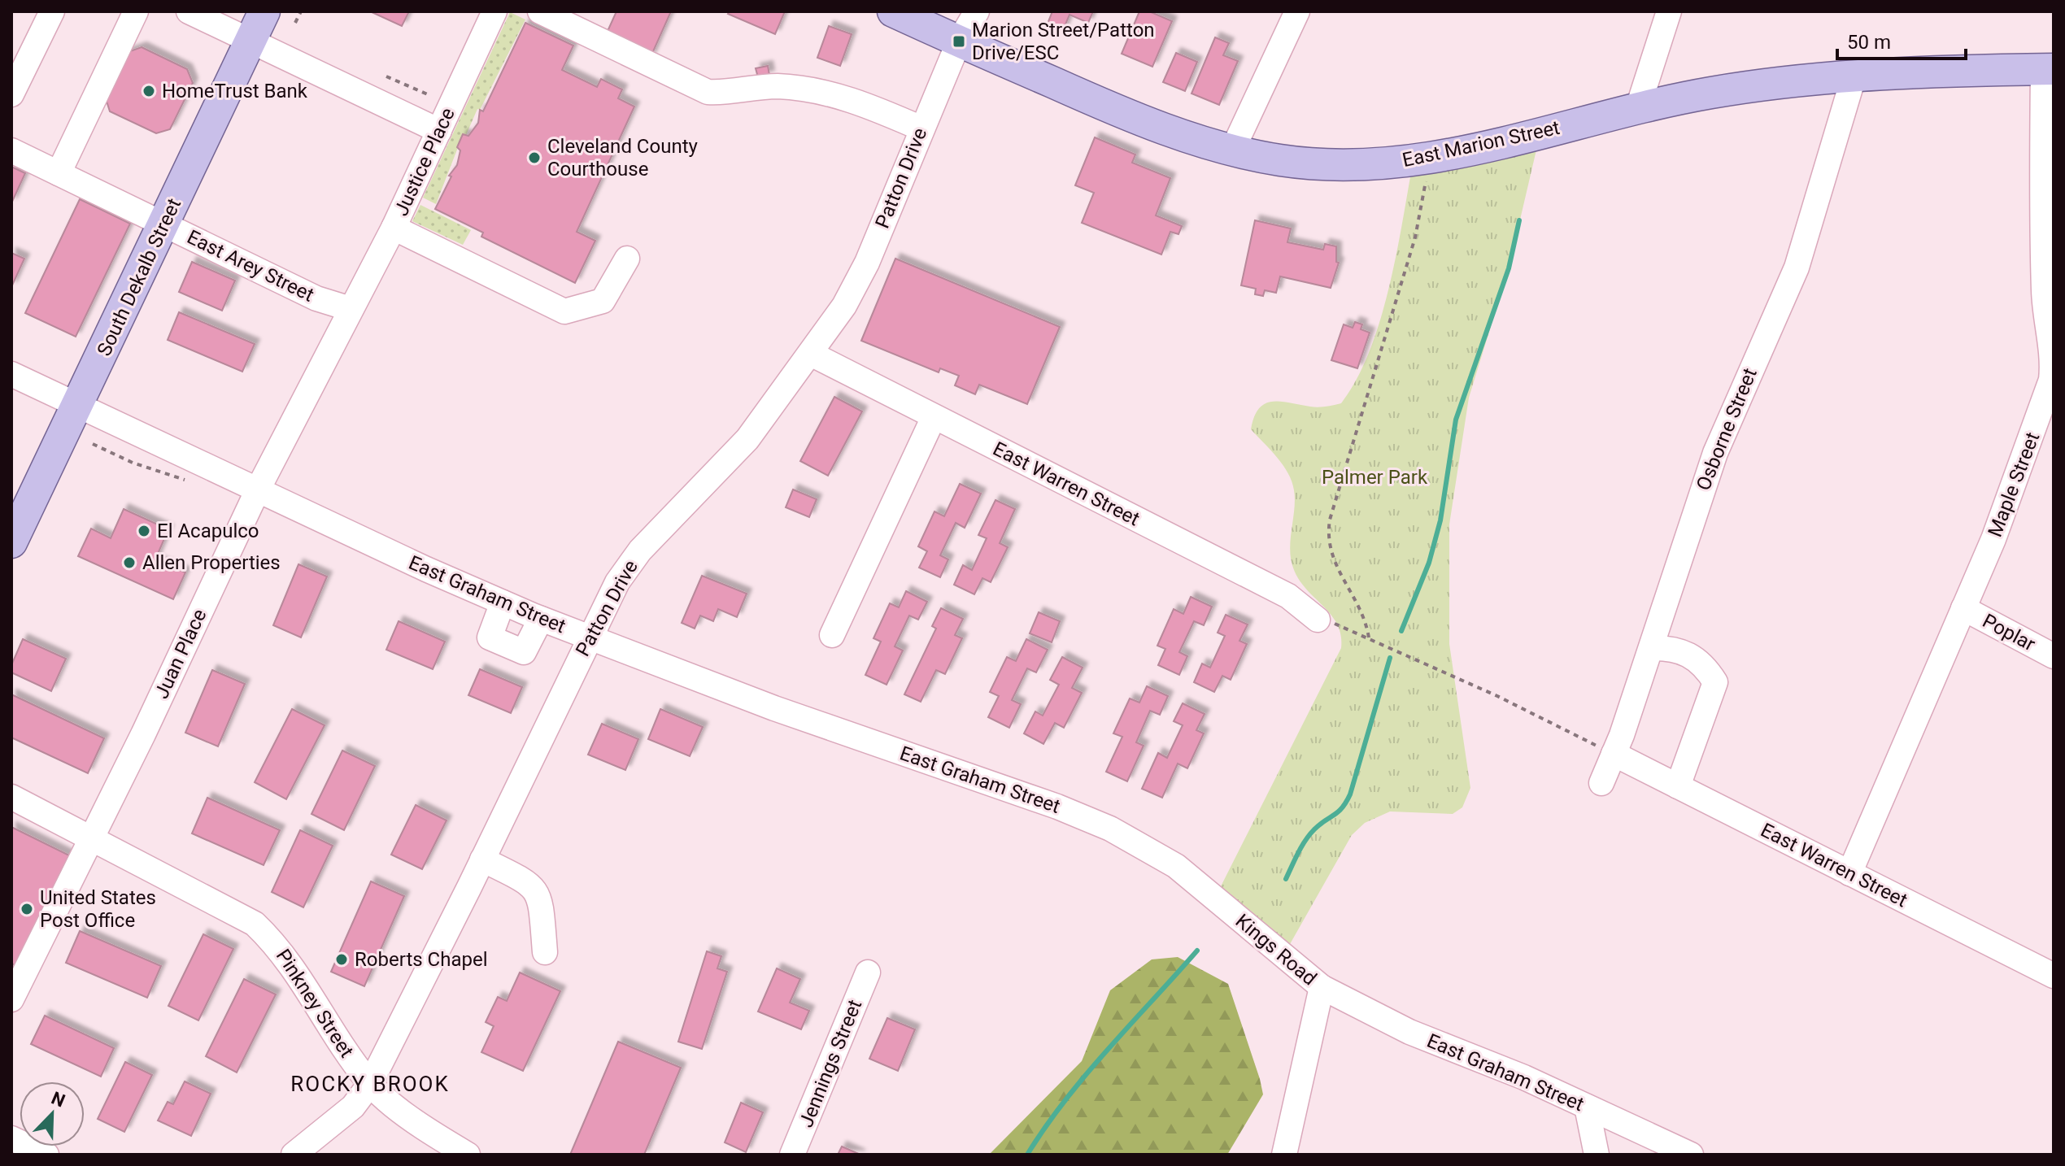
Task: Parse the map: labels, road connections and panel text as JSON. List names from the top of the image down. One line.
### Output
{"streets":{"main road":["East Marion Street","South Dekalb Street"],"street":["Justice Place","Patton Drive","East Arey Street","Osborne Street","East Warren Street","Maple Street","East Graham Street","Poplar","Juan Place","Kings Road","Pinkney Street","Jennings Street"]},"crossings":[["East Marion Street","Patton Drive"],["East Marion Street","Osborne Street"],["East Marion Street","Maple Street"],["Justice Place","East Arey Street"],["Justice Place","Juan Place"],["Patton Drive","East Warren Street"],["Patton Drive","East Graham Street"],["Patton Drive","Pinkney Street"],["East Arey Street","South Dekalb Street"],["East Arey Street","Juan Place"],["South Dekalb Street","East Graham Street"],["Osborne Street","East Warren Street"],["East Warren Street","Maple Street"],["Maple Street","Poplar"],["East Graham Street","Juan Place"],["East Graham Street","Kings Road"],["Juan Place","Pinkney Street"]],"districts":["ROCKY BROOK"],"parks":["Palmer Park"],"places":{"transit":["Marion Street/Patton Drive/ESC"],"other":["HomeTrust Bank","Cleveland County Courthouse","El Acapulco","Allen Properties","United States Post Office","Roberts Chapel"]},"scale_bar":"50 m","north":"top right"}
